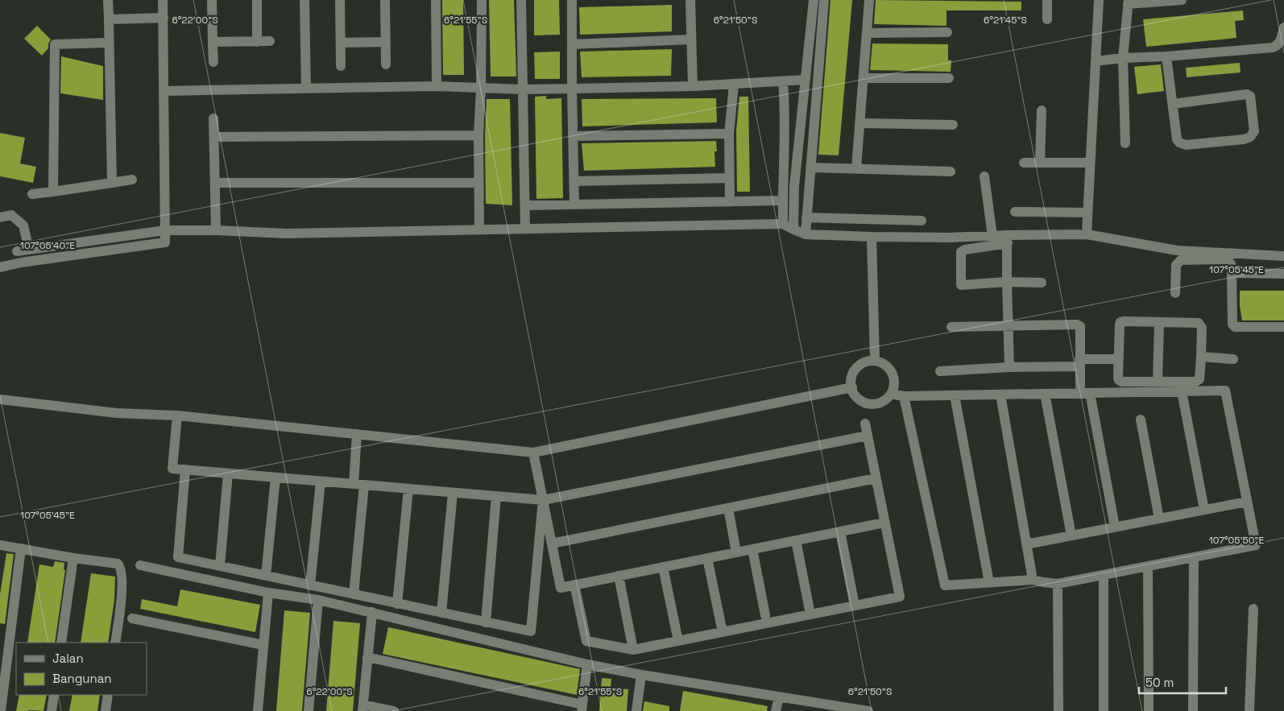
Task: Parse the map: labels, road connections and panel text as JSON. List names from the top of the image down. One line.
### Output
{"legend":["Jalan","Bangunan"],"scale_bar":"50 m","coordinates":["6°22'00\"S","6°21'55\"S","6°21'50\"S","6°21'45\"S","107°05'40\"E","107°05'45\"E","107°05'50\"E"]}
